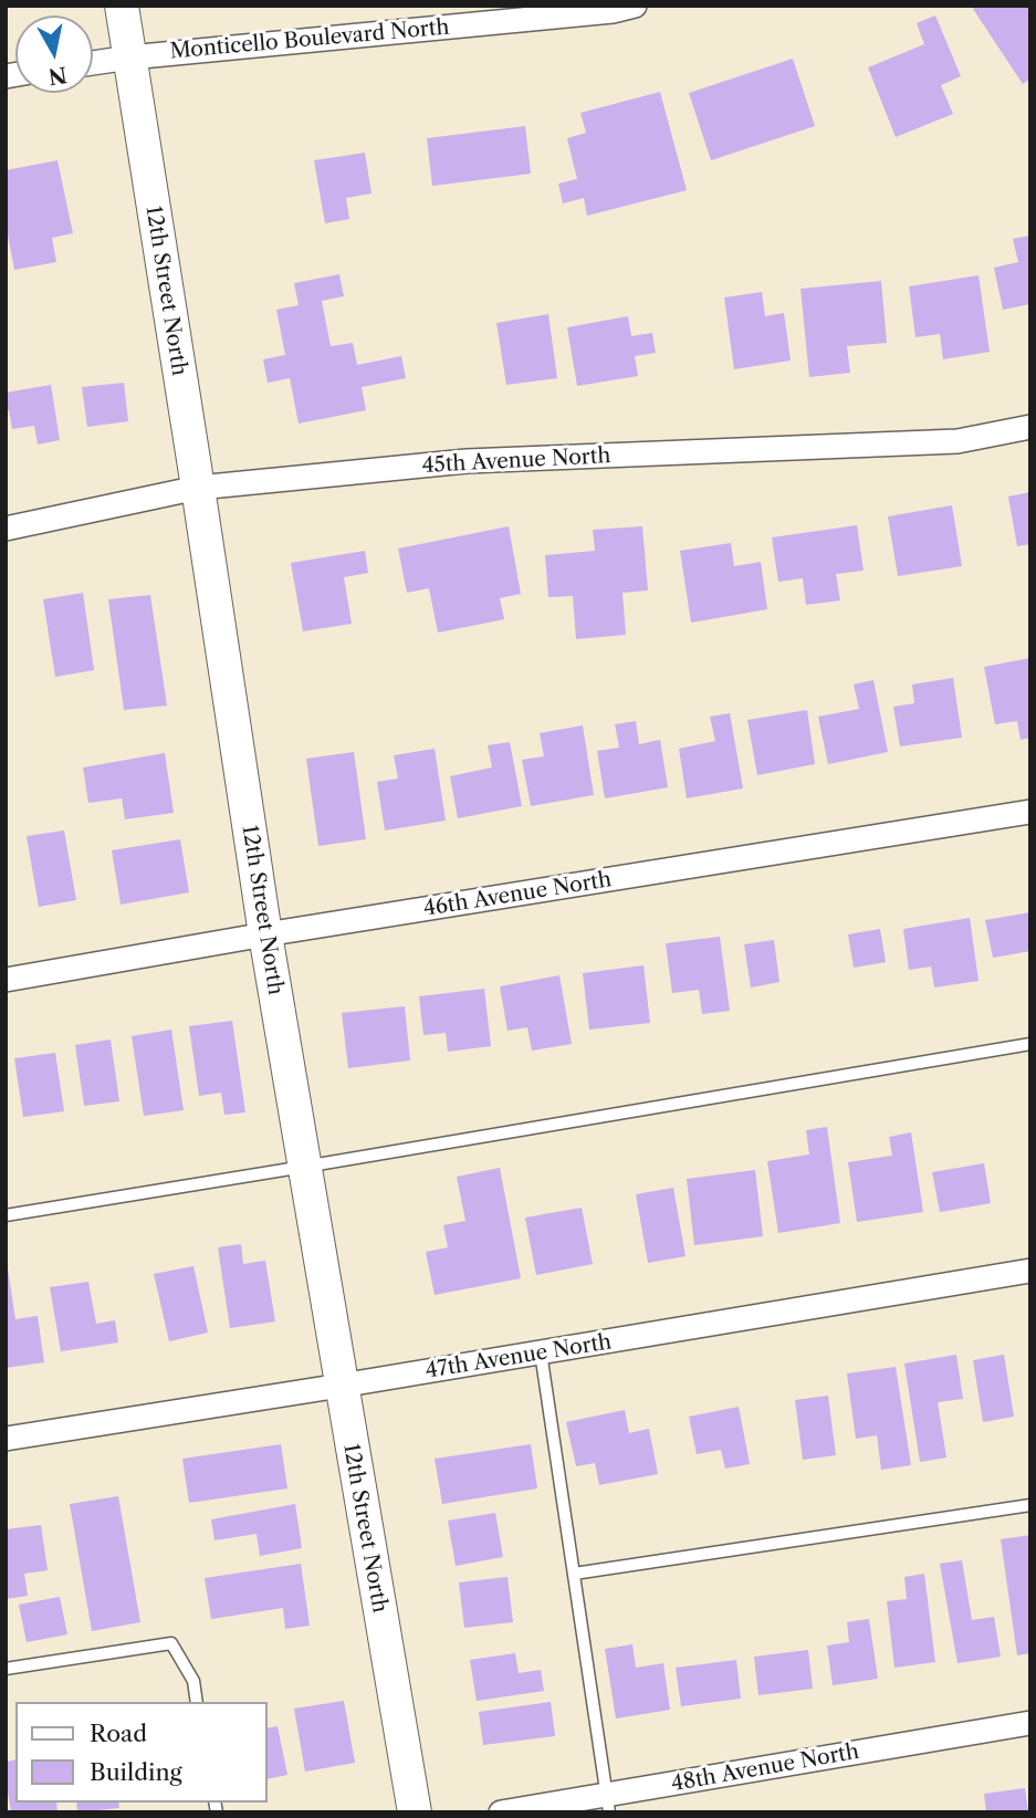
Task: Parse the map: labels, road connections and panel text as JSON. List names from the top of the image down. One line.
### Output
{"streets":{"street":["Monticello Boulevard North","12th Street North","45th Avenue North","46th Avenue North","47th Avenue North","48th Avenue North"]},"crossings":[["Monticello Boulevard North","12th Street North"],["12th Street North","45th Avenue North"],["12th Street North","46th Avenue North"],["12th Street North","47th Avenue North"]],"legend":["Road","Building"],"north":"bottom"}
